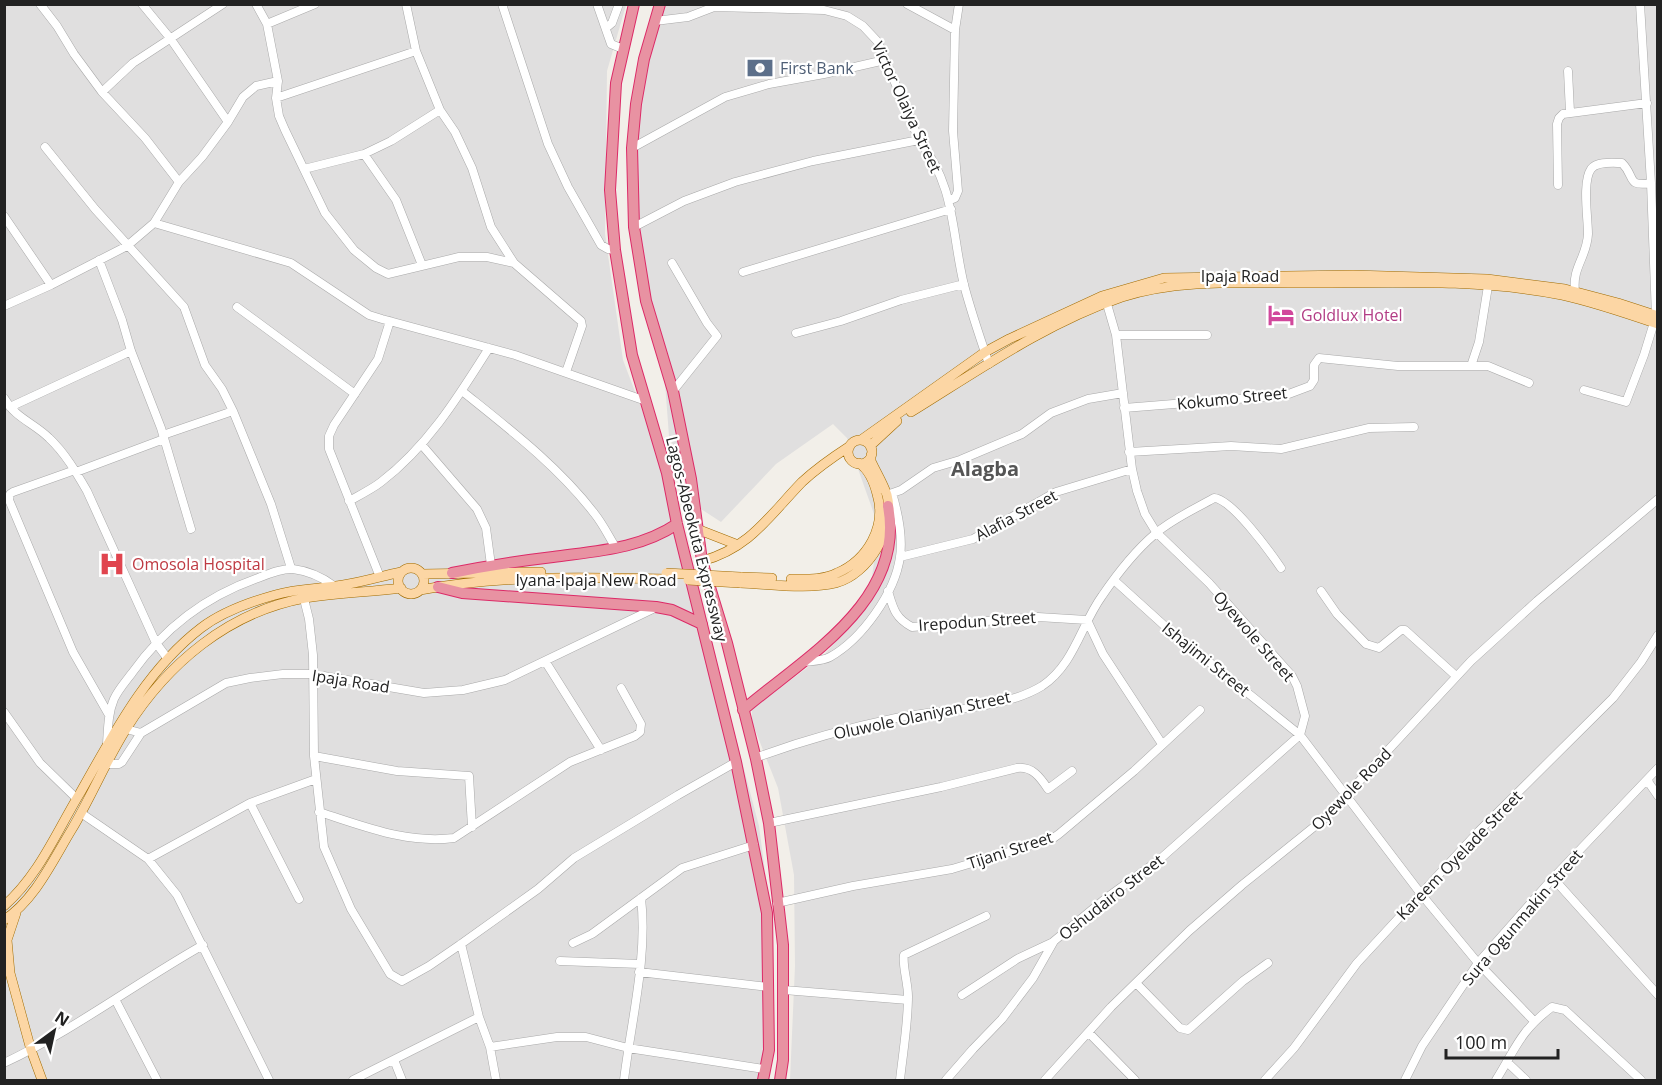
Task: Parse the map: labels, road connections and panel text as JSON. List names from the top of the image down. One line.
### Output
{"streets":{"highway":["Lagos-Abeokuta Expressway"],"main road":["Ipaja Road","Iyana-Ipaja New Road"],"street":["Victor Olaiya Street","Kokumo Street","Alafia Street","Irepodun Street","Oyewole Street","Ishajimi Street","Oluwole Olaniyan Street","Oyewole Road","Tijani Street","Kareem Oyelade Street","Oshudairo Street","Sura Ogunmakin Street"]},"crossings":[["Victor Olaiya Street","Ipaja Road"],["Victor Olaiya Street","Lagos-Abeokuta Expressway"],["Ipaja Road","Iyana-Ipaja New Road"],["Ipaja Road","Oyewole Street"],["Kokumo Street","Oyewole Street"],["Alafia Street","Oyewole Street"],["Lagos-Abeokuta Expressway","Oluwole Olaniyan Street"],["Lagos-Abeokuta Expressway","Tijani Street"],["Irepodun Street","Oluwole Olaniyan Street"],["Oyewole Street","Ishajimi Street"],["Oyewole Street","Oluwole Olaniyan Street"],["Oyewole Street","Oshudairo Street"],["Ishajimi Street","Oluwole Olaniyan Street"],["Ishajimi Street","Oshudairo Street"]],"districts":["Alagba"],"places":{"bank":["First Bank"],"hotel":["Goldlux Hotel"],"hospital":["Omosola Hospital"]},"scale_bar":"100 m","north":"top right"}
